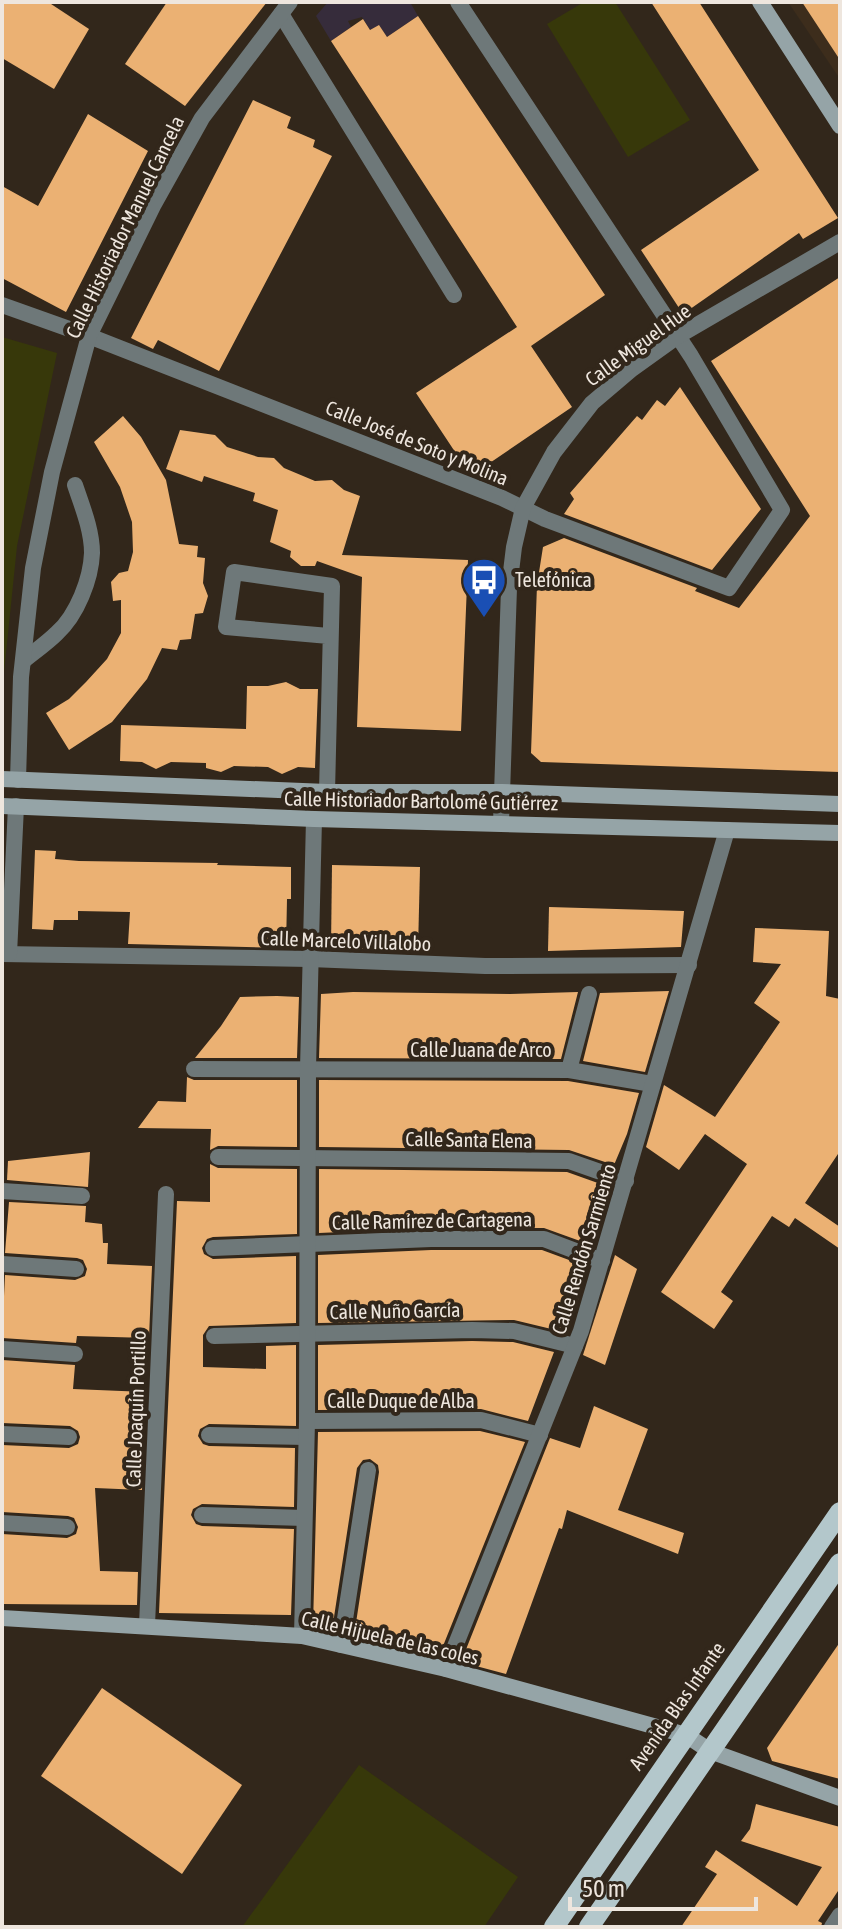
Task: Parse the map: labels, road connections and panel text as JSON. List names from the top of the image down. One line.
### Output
{"streets":{"main road":["Avenida Blas Infante"],"street":["Calle Historiador Manuel Cancela","Calle Miguel Hue","Calle José de Soto y Molina","Calle Historiador Bartolomé Gutiérrez","Calle Marcelo Villalobo","Calle Juana de Arco","Calle Santa Elena","Calle Ramírez de Cartagena","Calle Rendón Sarmiento","Calle Nuño García","Calle Duque de Alba","Calle Joaquín Portillo","Calle Hijuela de las coles"]},"crossings":[["Calle Historiador Manuel Cancela","Calle José de Soto y Molina"],["Calle Historiador Manuel Cancela","Calle Historiador Bartolomé Gutiérrez"],["Calle Miguel Hue","Calle José de Soto y Molina"],["Calle Miguel Hue","Calle Historiador Bartolomé Gutiérrez"],["Calle Historiador Bartolomé Gutiérrez","Calle Rendón Sarmiento"],["Calle Marcelo Villalobo","Calle Rendón Sarmiento"],["Calle Juana de Arco","Calle Rendón Sarmiento"],["Calle Santa Elena","Calle Rendón Sarmiento"],["Calle Ramírez de Cartagena","Calle Rendón Sarmiento"],["Calle Rendón Sarmiento","Calle Nuño García"],["Calle Rendón Sarmiento","Calle Duque de Alba"],["Calle Rendón Sarmiento","Calle Hijuela de las coles"],["Calle Joaquín Portillo","Calle Hijuela de las coles"],["Calle Hijuela de las coles","Avenida Blas Infante"]],"places":{"bus stop":["Telefónica"]},"scale_bar":"50 m"}
